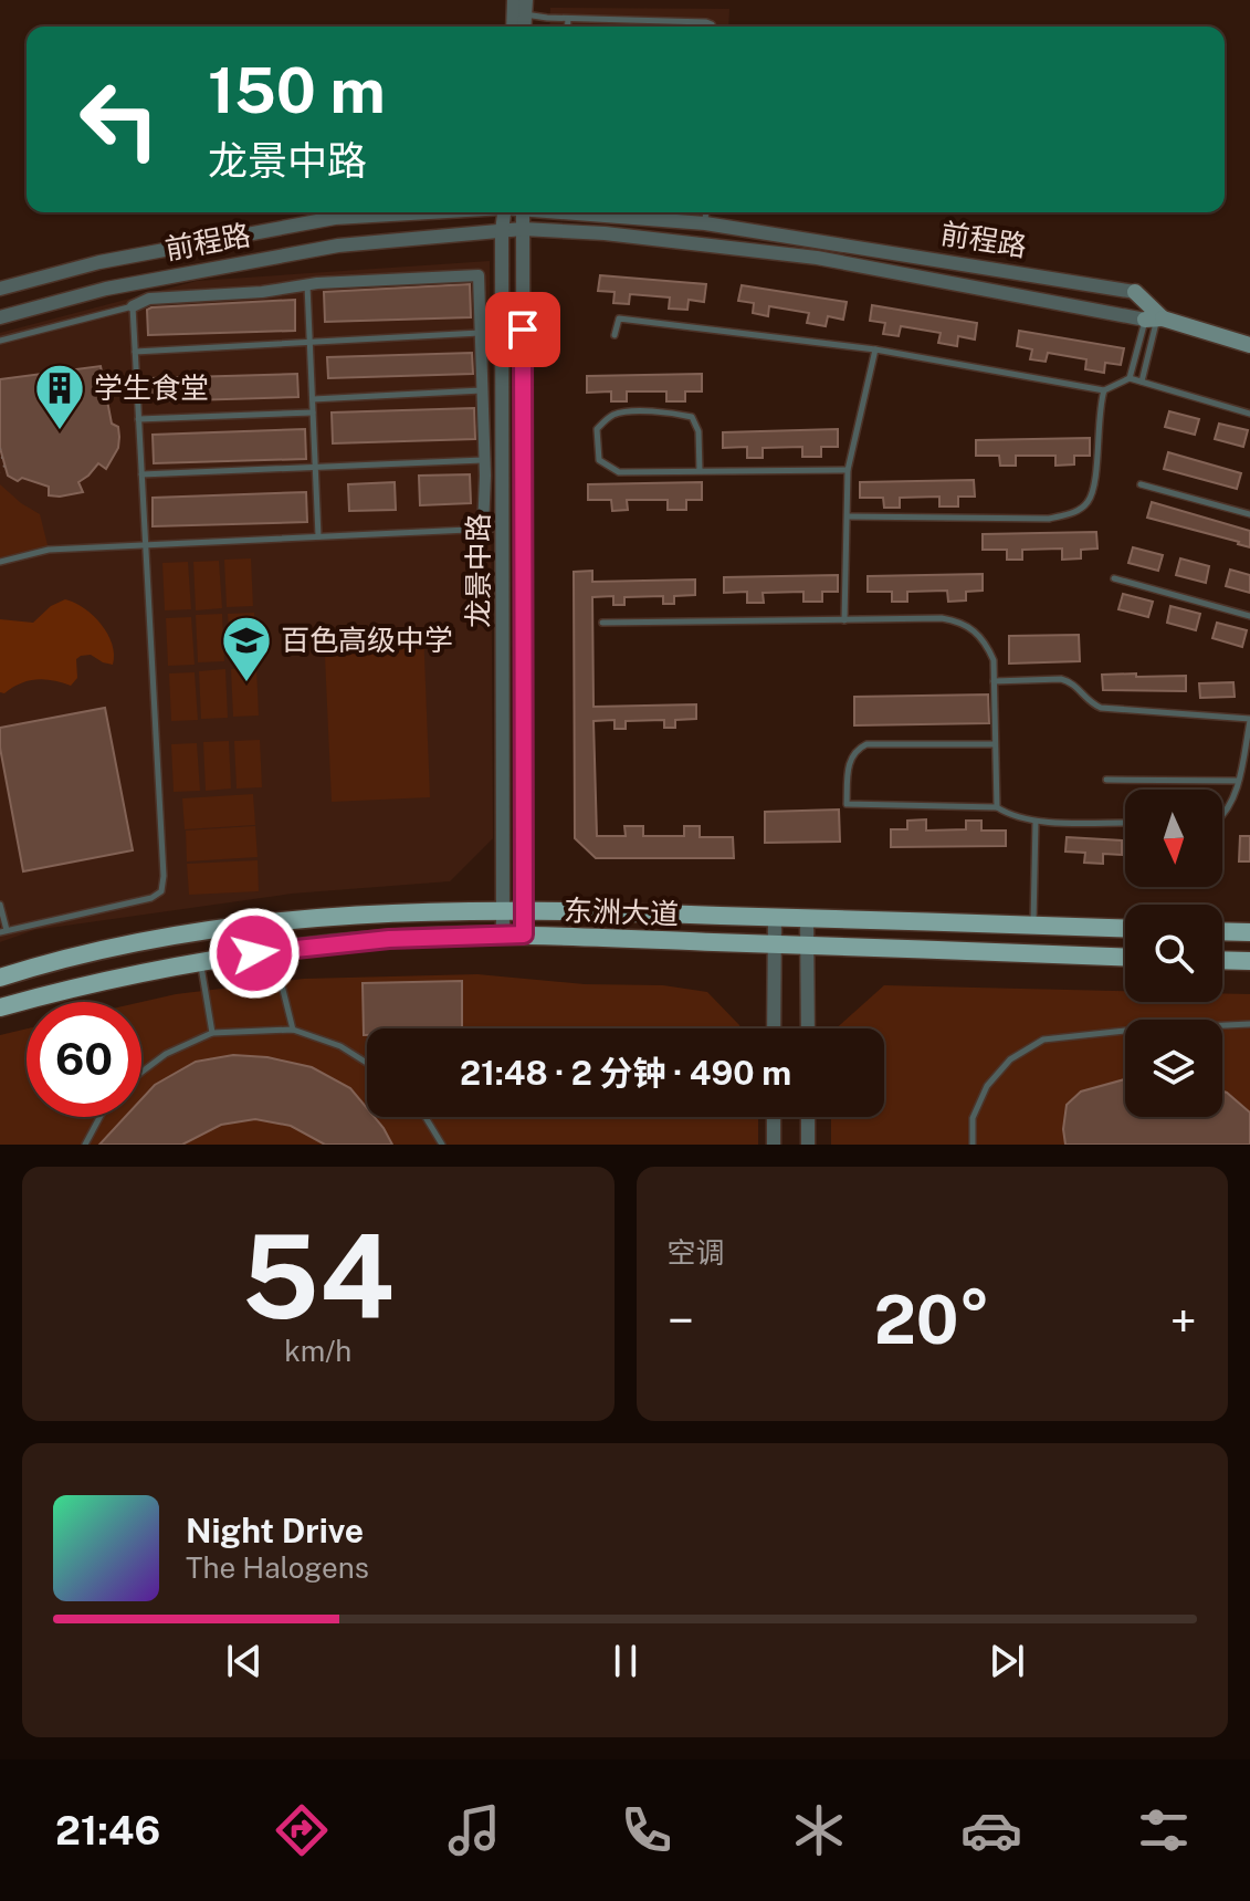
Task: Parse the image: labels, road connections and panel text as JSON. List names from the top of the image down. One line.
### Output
{"streets":{"main road":["前程路","东洲大道"],"street":["龙景中路"]},"crossings":[["前程路","龙景中路"],["龙景中路","东洲大道"]],"places":{"building":["学生食堂"],"school or university":["百色高级中学"]},"north":"bottom","page":{"turn":["150 m","龙景中路"],"limit":"60","trip":"21:48 · 2 分钟 · 490 m","tile":[["54","km/h"],"空调"],"heat":["−","20°","+"],"song":["Night Drive","The Halogens"],"tabs":"21:46"}}
